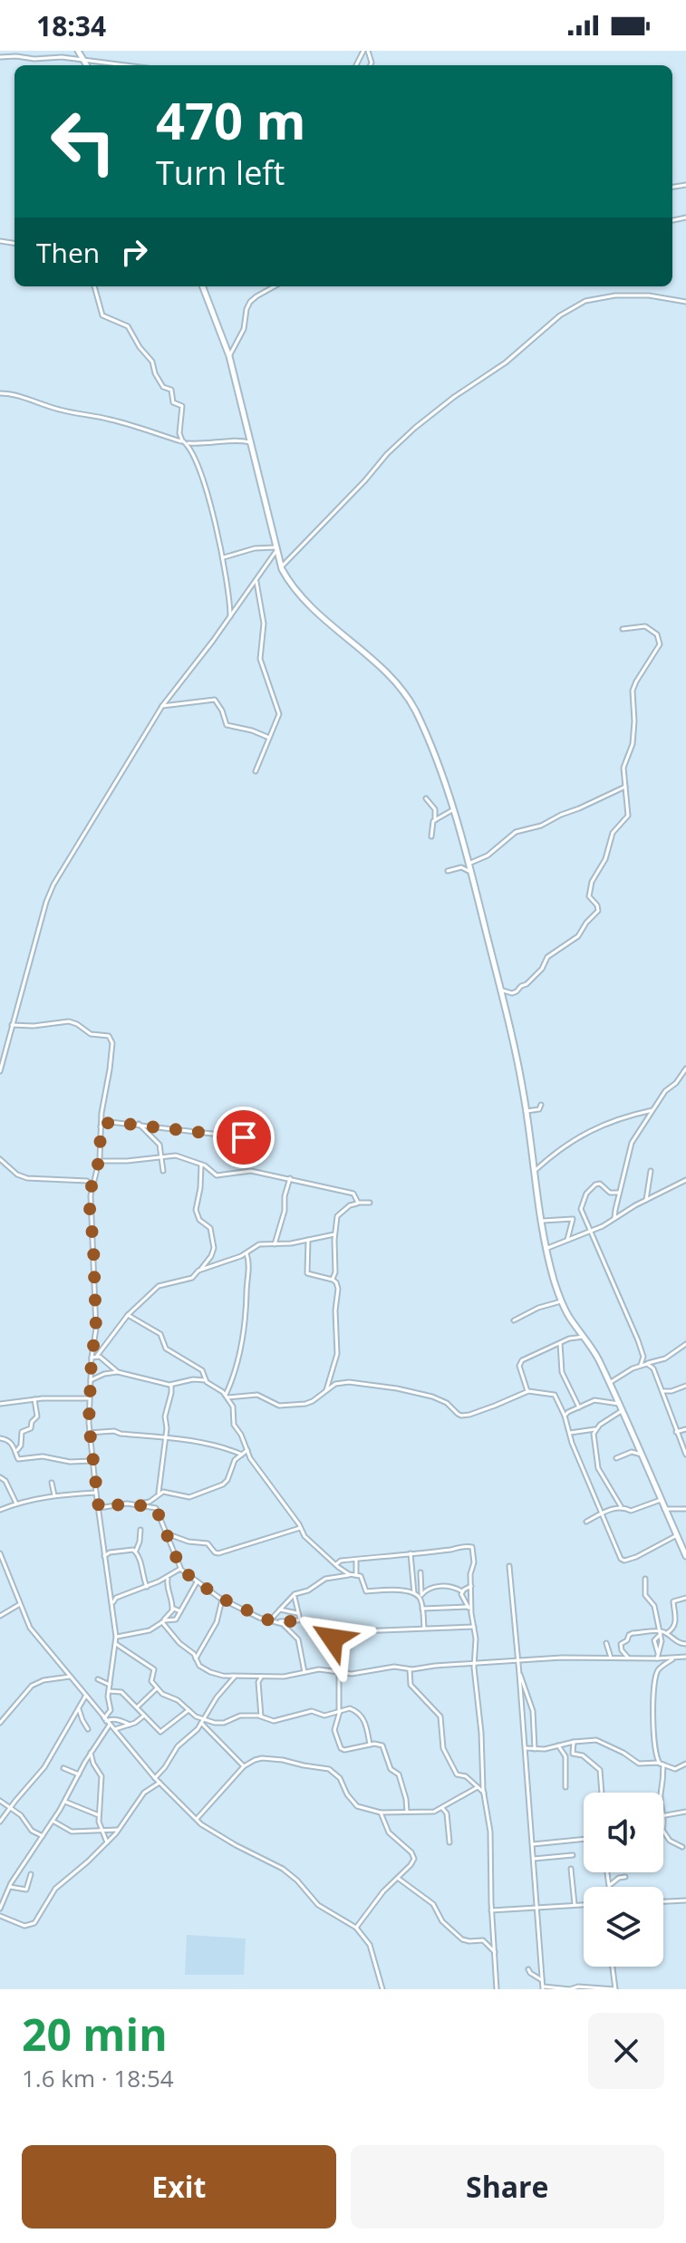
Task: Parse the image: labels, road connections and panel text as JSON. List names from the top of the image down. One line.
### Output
{"page":{"status":"18:34","turn":["470 m","Turn left"],"then":"Then","heading":["20 min","1.6 km · 18:54"],"buttons":["Exit","Share"]}}
